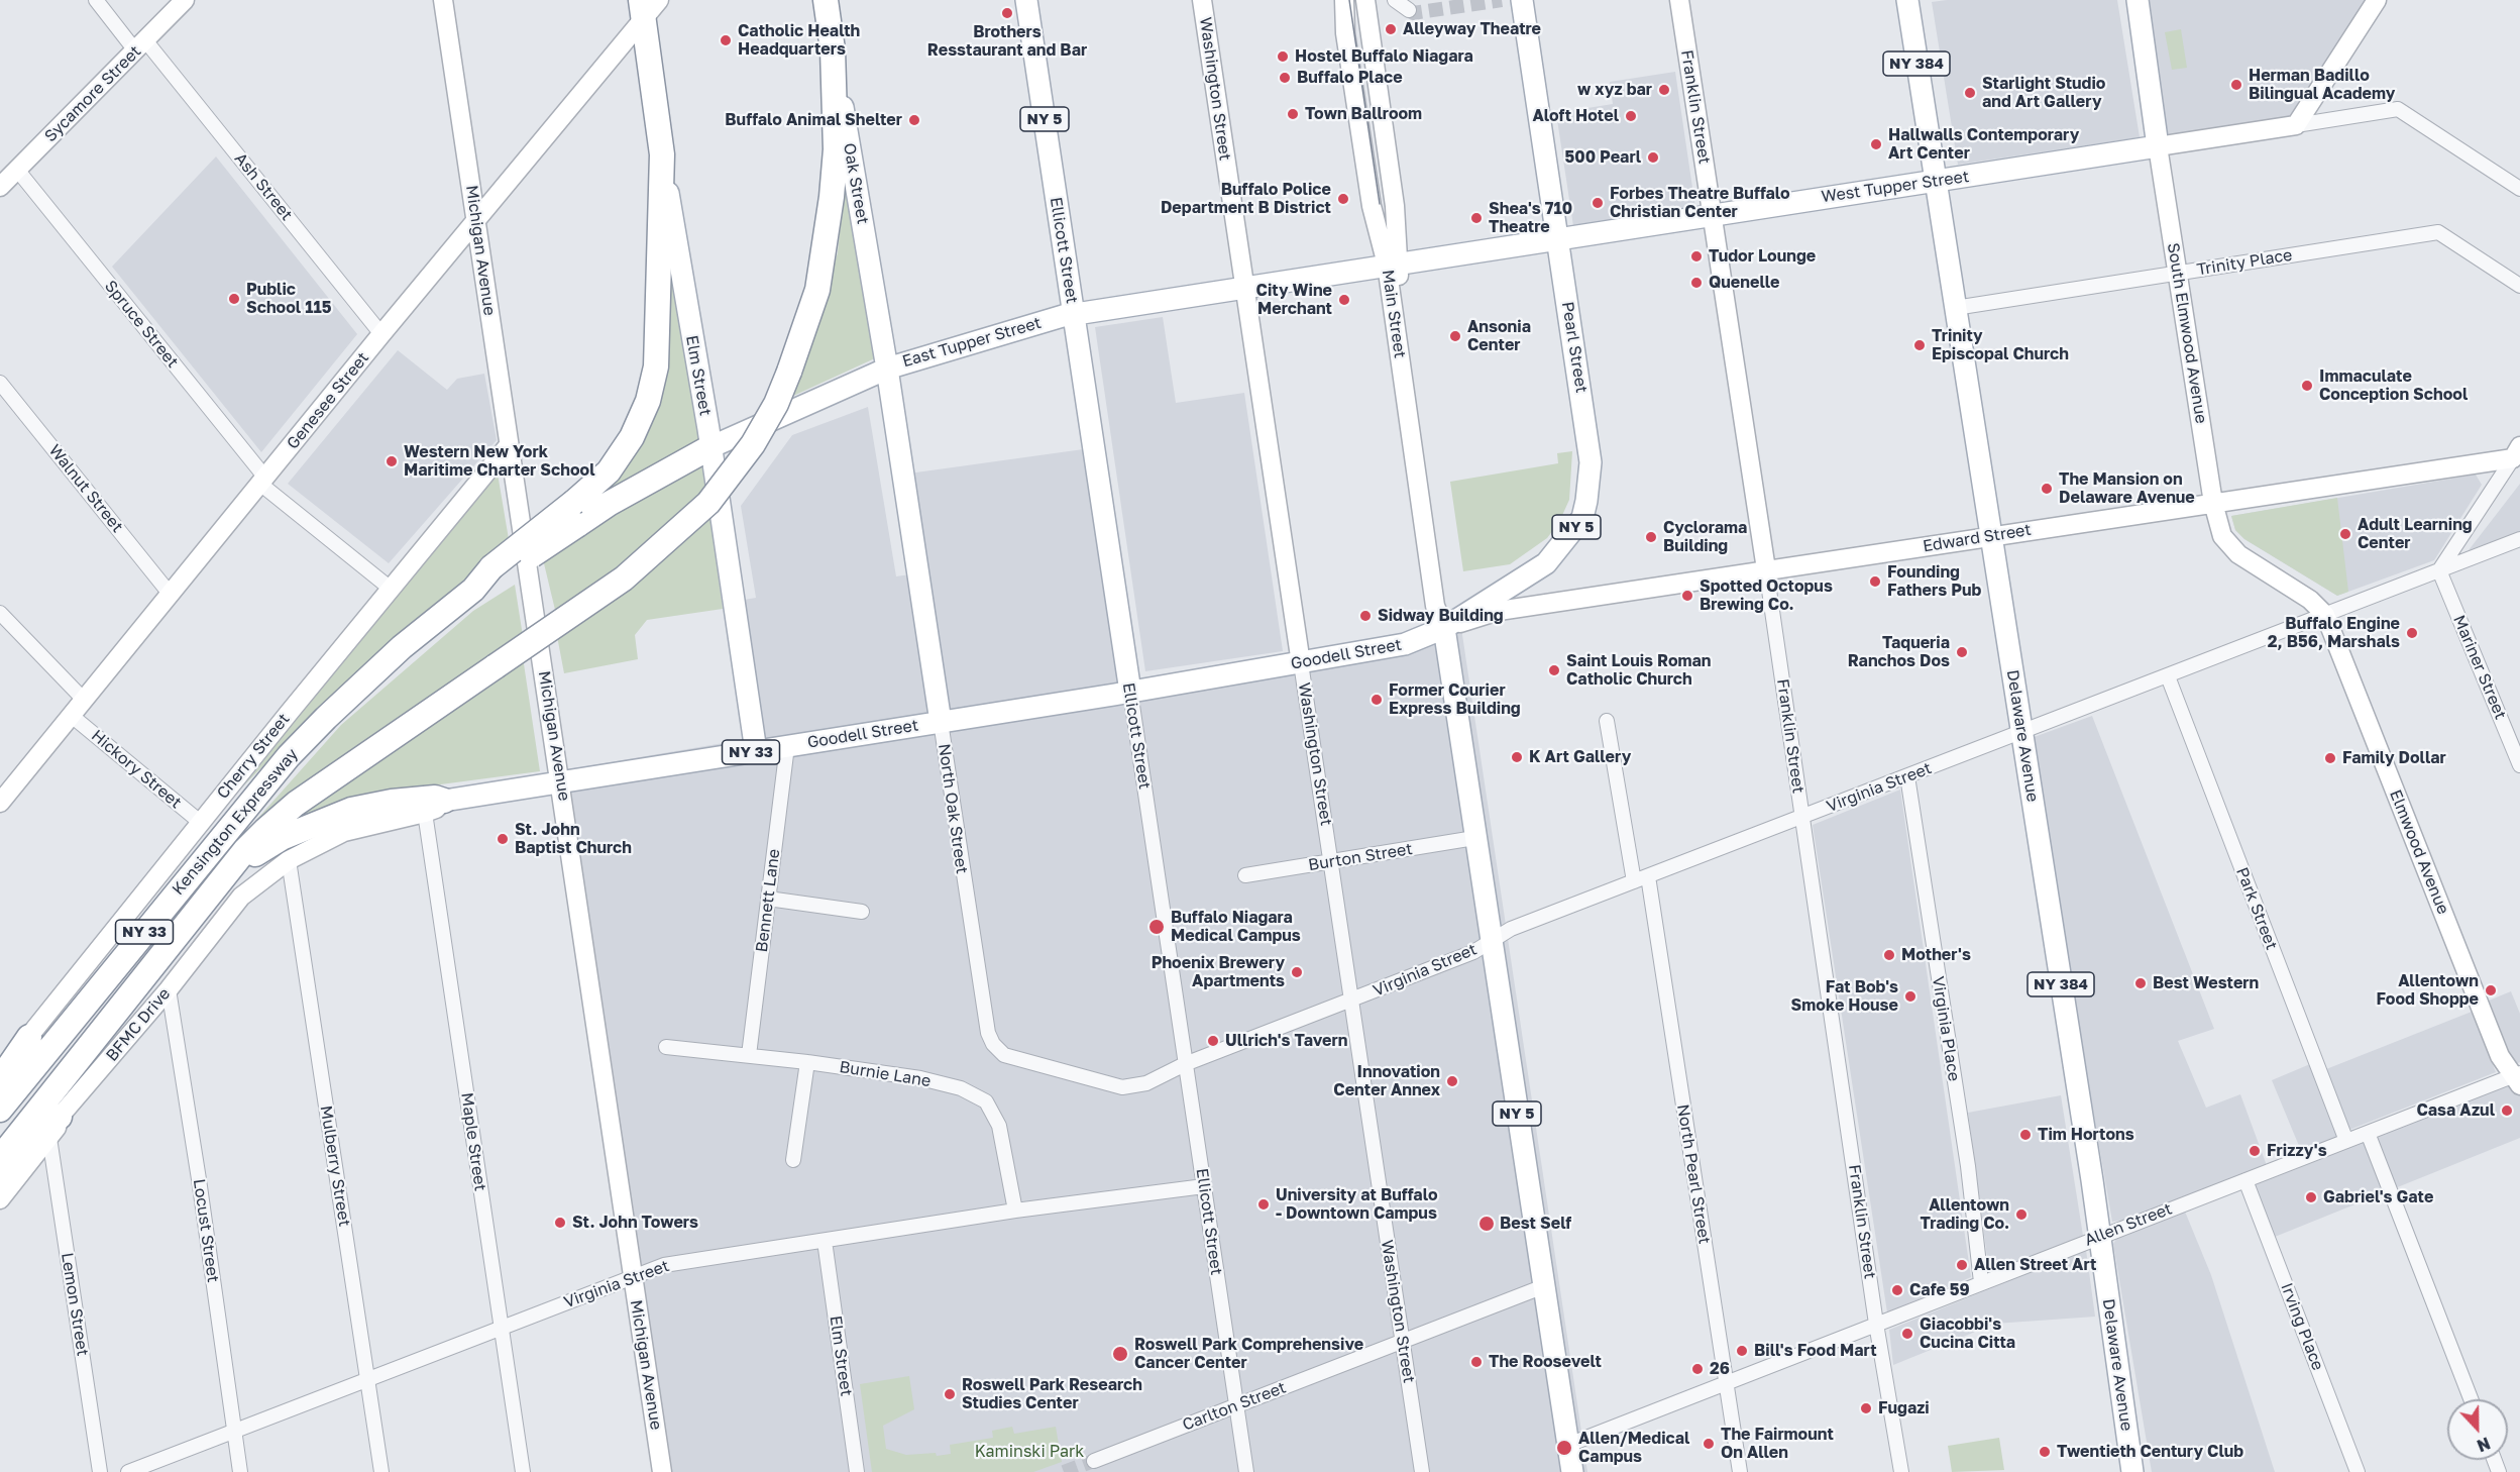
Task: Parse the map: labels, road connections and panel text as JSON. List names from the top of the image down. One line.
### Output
{"streets":{"highway":["Oak Street","Elm Street","NY 33","Kensington Expressway"],"main road":["NY 384","NY 5","West Tupper Street","Ellicott Street","South Elmwood Avenue","East Tupper Street","Pearl Street","Goodell Street","Delaware Avenue","North Oak Street"],"street":["Washington Street","Sycamore Street","Franklin Street","Ash Street","Michigan Avenue","Trinity Place","Main Street","Spruce Street","Genesee Street","Walnut Street","Edward Street","Mariner Street","Cherry Street","Hickory Street","Virginia Street","Elmwood Avenue","Burton Street","Bennett Lane","Park Street","BFMC Drive","Virginia Place","Burnie Lane","Maple Street","Mulberry Street","North Pearl Street","Allen Street","Locust Street","Lemon Street","Irving Place","Carlton Street"]},"crossings":[["Washington Street","East Tupper Street"],["Washington Street","Goodell Street"],["Washington Street","Virginia Street"],["Washington Street","Burton Street"],["Washington Street","Carlton Street"],["Sycamore Street","Ash Street"],["Sycamore Street","Spruce Street"],["Franklin Street","West Tupper Street"],["Franklin Street","Edward Street"],["Franklin Street","Virginia Street"],["Franklin Street","Allen Street"],["NY 5","Pearl Street"],["NY 5","Edward Street"],["NY 5","Goodell Street"],["NY 5","Virginia Street"],["NY 5","Burton Street"],["NY 5","Allen Street"],["NY 5","Carlton Street"],["Oak Street","East Tupper Street"],["Oak Street","North Oak Street"],["Ash Street","Genesee Street"],["West Tupper Street","Main Street"],["West Tupper Street","South Elmwood Avenue"],["West Tupper Street","East Tupper Street"],["West Tupper Street","Pearl Street"],["West Tupper Street","Delaware Avenue"],["Michigan Avenue","Genesee Street"],["Michigan Avenue","Goodell Street"],["Michigan Avenue","Cherry Street"],["Michigan Avenue","Virginia Street"],["Ellicott Street","East Tupper Street"],["Ellicott Street","Goodell Street"],["Ellicott Street","Virginia Street"],["Ellicott Street","North Oak Street"],["Ellicott Street","Carlton Street"],["Trinity Place","South Elmwood Avenue"],["Trinity Place","Delaware Avenue"],["Main Street","East Tupper Street"],["Spruce Street","Genesee Street"],["Spruce Street","Cherry Street"],["South Elmwood Avenue","Edward Street"],["South Elmwood Avenue","Virginia Street"],["South Elmwood Avenue","Elmwood Avenue"],["East Tupper Street","Elm Street"],["East Tupper Street","North Oak Street"],["Pearl Street","Edward Street"],["Pearl Street","Goodell Street"],["Elm Street","Genesee Street"],["Elm Street","Goodell Street"],["Elm Street","Virginia Street"],["Genesee Street","Walnut Street"],["Genesee Street","Hickory Street"],["Edward Street","Goodell Street"],["Edward Street","Delaware Avenue"],["Goodell Street","NY 33"],["Goodell Street","North Oak Street"],["Goodell Street","Bennett Lane"],["Goodell Street","BFMC Drive"],["Goodell Street","Maple Street"],["Goodell Street","Mulberry Street"],["Mariner Street","Virginia Street"],["Delaware Avenue","Virginia Street"],["Delaware Avenue","Allen Street"],["NY 33","Kensington Expressway"],["NY 33","Maple Street"],["Cherry Street","Hickory Street"],["Virginia Street","North Oak Street"],["Virginia Street","Elmwood Avenue"],["Virginia Street","Park Street"],["Virginia Street","Virginia Place"],["Virginia Street","Burnie Lane"],["Virginia Street","Maple Street"],["Virginia Street","Mulberry Street"],["Virginia Street","North Pearl Street"],["Virginia Street","Locust Street"],["Elmwood Avenue","Allen Street"],["Bennett Lane","Burnie Lane"],["Park Street","Allen Street"],["BFMC Drive","Mulberry Street"],["BFMC Drive","Locust Street"],["BFMC Drive","Lemon Street"],["Virginia Place","Allen Street"],["North Pearl Street","Allen Street"],["Allen Street","Irving Place"]],"parks":["Kaminski Park"],"places":["Brothers Resstaurant and Bar","Alleyway Theatre","Catholic Health Headquarters","Hostel Buffalo Niagara","Buffalo Place","Herman Badillo Bilingual Academy","w xyz bar","Starlight Studio and Art Gallery","Town Ballroom","Aloft Hotel","Buffalo Animal Shelter","Hallwalls Contemporary Art Center","500 Pearl","Buffalo Police Department B District","Forbes Theatre Buffalo Christian Center","Shea's 710 Theatre","Tudor Lounge","Quenelle","Public School 115","City Wine Merchant","Ansonia Center","Trinity Episcopal Church","Immaculate Conception School","Western New York Maritime Charter School","The Mansion on Delaware Avenue","Adult Learning Center","Cyclorama Building","Founding Fathers Pub","Spotted Octopus Brewing Co.","Sidway Building","Buffalo Engine 2, B56, Marshals","Taqueria Ranchos Dos","Saint Louis Roman Catholic Church","Former Courier Express Building","K Art Gallery","Family Dollar","St. John Baptist Church","Buffalo Niagara Medical Campus","Mother's","Phoenix Brewery Apartments","Best Western","Allentown Food Shoppe","Fat Bob's Smoke House","Ullrich's Tavern","Innovation Center Annex","Casa Azul","Tim Hortons","Frizzy's","Gabriel's Gate","University at Buffalo - Downtown Campus","Allentown Trading Co.","St. John Towers","Best Self","Allen Street Art","Cafe 59","Giacobbi's Cucina Citta","Bill's Food Mart","Roswell Park Comprehensive Cancer Center","The Roosevelt","26","Roswell Park Research Studies Center","Fugazi","The Fairmount On Allen","Allen/Medical Campus","Twentieth Century Club"],"north":"bottom"}
